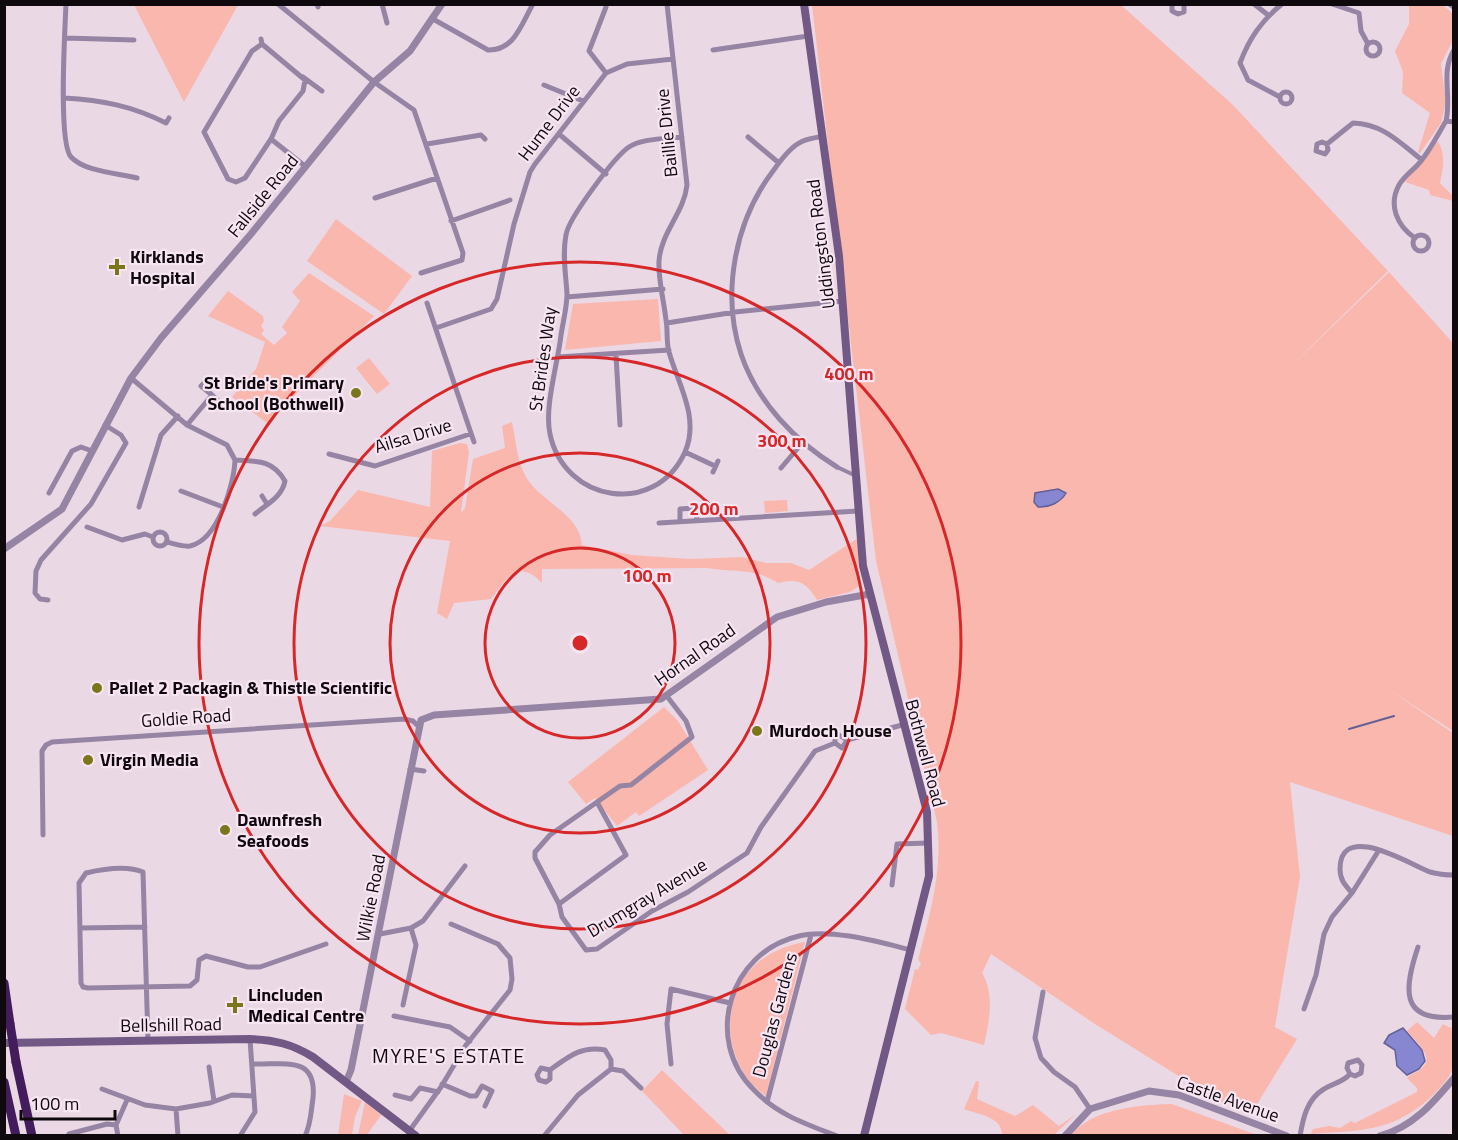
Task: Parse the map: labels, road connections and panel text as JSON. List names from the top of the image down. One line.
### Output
{"streets":{"main road":["Uddingston Road","Bothwell Road","Bellshill Road"],"street":["Hume Drive","Baillie Drive","Fallside Road","St Brides Way","Ailsa Drive","Hornal Road","Goldie Road","Wilkie Road","Drumgray Avenue","Douglas Gardens","Castle Avenue"]},"crossings":[["Baillie Drive","St Brides Way"],["Uddingston Road","Bothwell Road"],["Hornal Road","Goldie Road"],["Hornal Road","Bothwell Road"],["Hornal Road","Wilkie Road"],["Hornal Road","Drumgray Avenue"],["Goldie Road","Wilkie Road"],["Bothwell Road","Drumgray Avenue"],["Bothwell Road","Douglas Gardens"],["Wilkie Road","Bellshill Road"]],"districts":["MYRE'S ESTATE"],"places":{"health":["Kirklands Hospital","Lincluden Medical Centre"],"other":["St Bride's Primary School (Bothwell)","Pallet 2 Packagin & Thistle Scientific","Murdoch House","Virgin Media","Dawnfresh Seafoods"]},"scale_bar":"100 m","rings":["400 m","300 m","200 m","100 m"]}
